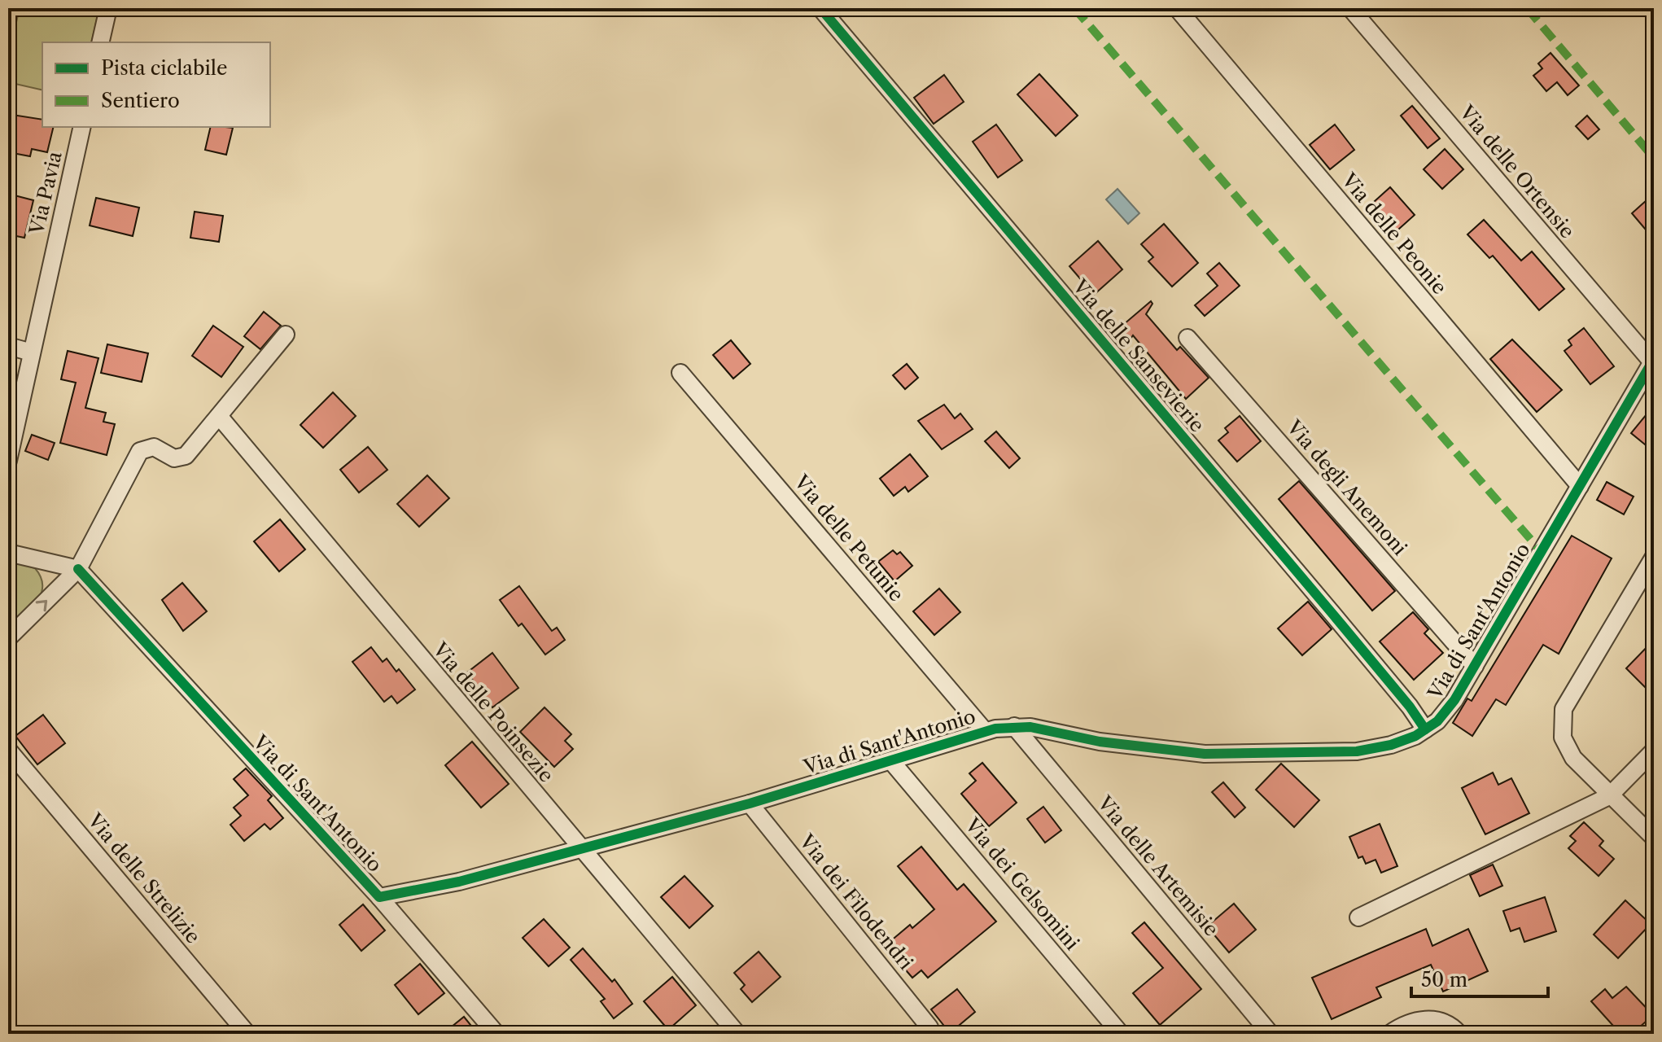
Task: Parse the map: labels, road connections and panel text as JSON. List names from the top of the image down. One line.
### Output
{"streets":{"street":["Via delle Ortensie","Via Pavia","Via delle Peonie","Via delle Sansevierie","Via degli Anemoni","Via delle Petunie","Via di Sant'Antonio","Via delle Poinsezie","Via delle Artemisie","Via delle Strelizie","Via dei Gelsomini","Via dei Filodendri"]},"crossings":[["Via delle Ortensie","Via di Sant'Antonio"],["Via delle Peonie","Via di Sant'Antonio"],["Via delle Sansevierie","Via di Sant'Antonio"],["Via degli Anemoni","Via di Sant'Antonio"],["Via delle Petunie","Via di Sant'Antonio"],["Via di Sant'Antonio","Via delle Poinsezie"],["Via di Sant'Antonio","Via delle Artemisie"],["Via di Sant'Antonio","Via dei Gelsomini"],["Via di Sant'Antonio","Via dei Filodendri"]],"legend":["Pista ciclabile","Sentiero"],"scale_bar":"50 m"}
